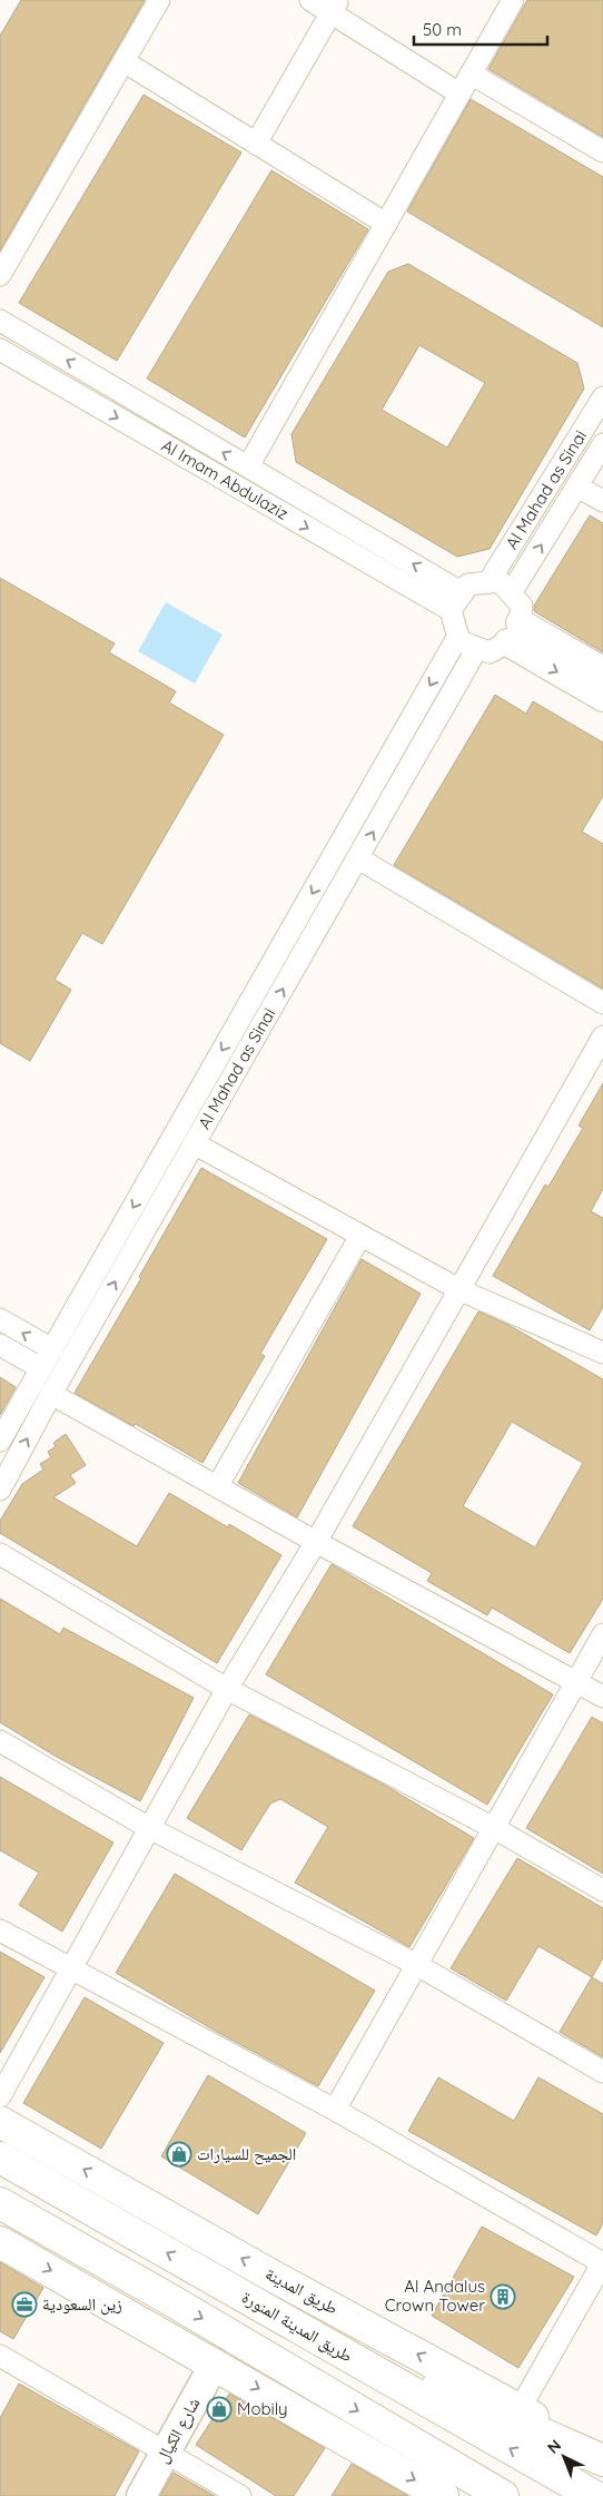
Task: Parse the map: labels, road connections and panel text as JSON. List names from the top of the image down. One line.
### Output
{"streets":{"main road":["طريق المدينة","طريق المدينة المنورة","شارع الكيال"],"street":["Al Imam Abdulaziz","Al Mahad as Sinai"]},"crossings":[["Al Imam Abdulaziz","Al Mahad as Sinai"]],"places":{"shop":["الجميح للسيارات","Mobily"],"building":["Al Andalus Crown Tower"],"office":["زين السعودية"]},"scale_bar":"50 m","north":"top left"}
